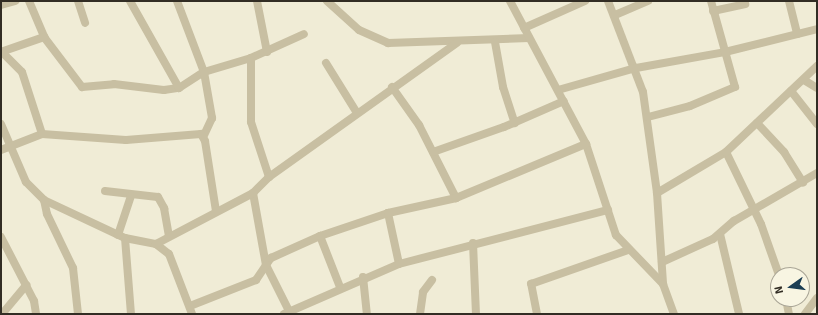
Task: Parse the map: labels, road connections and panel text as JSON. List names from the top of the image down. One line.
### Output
{"north":"left"}
